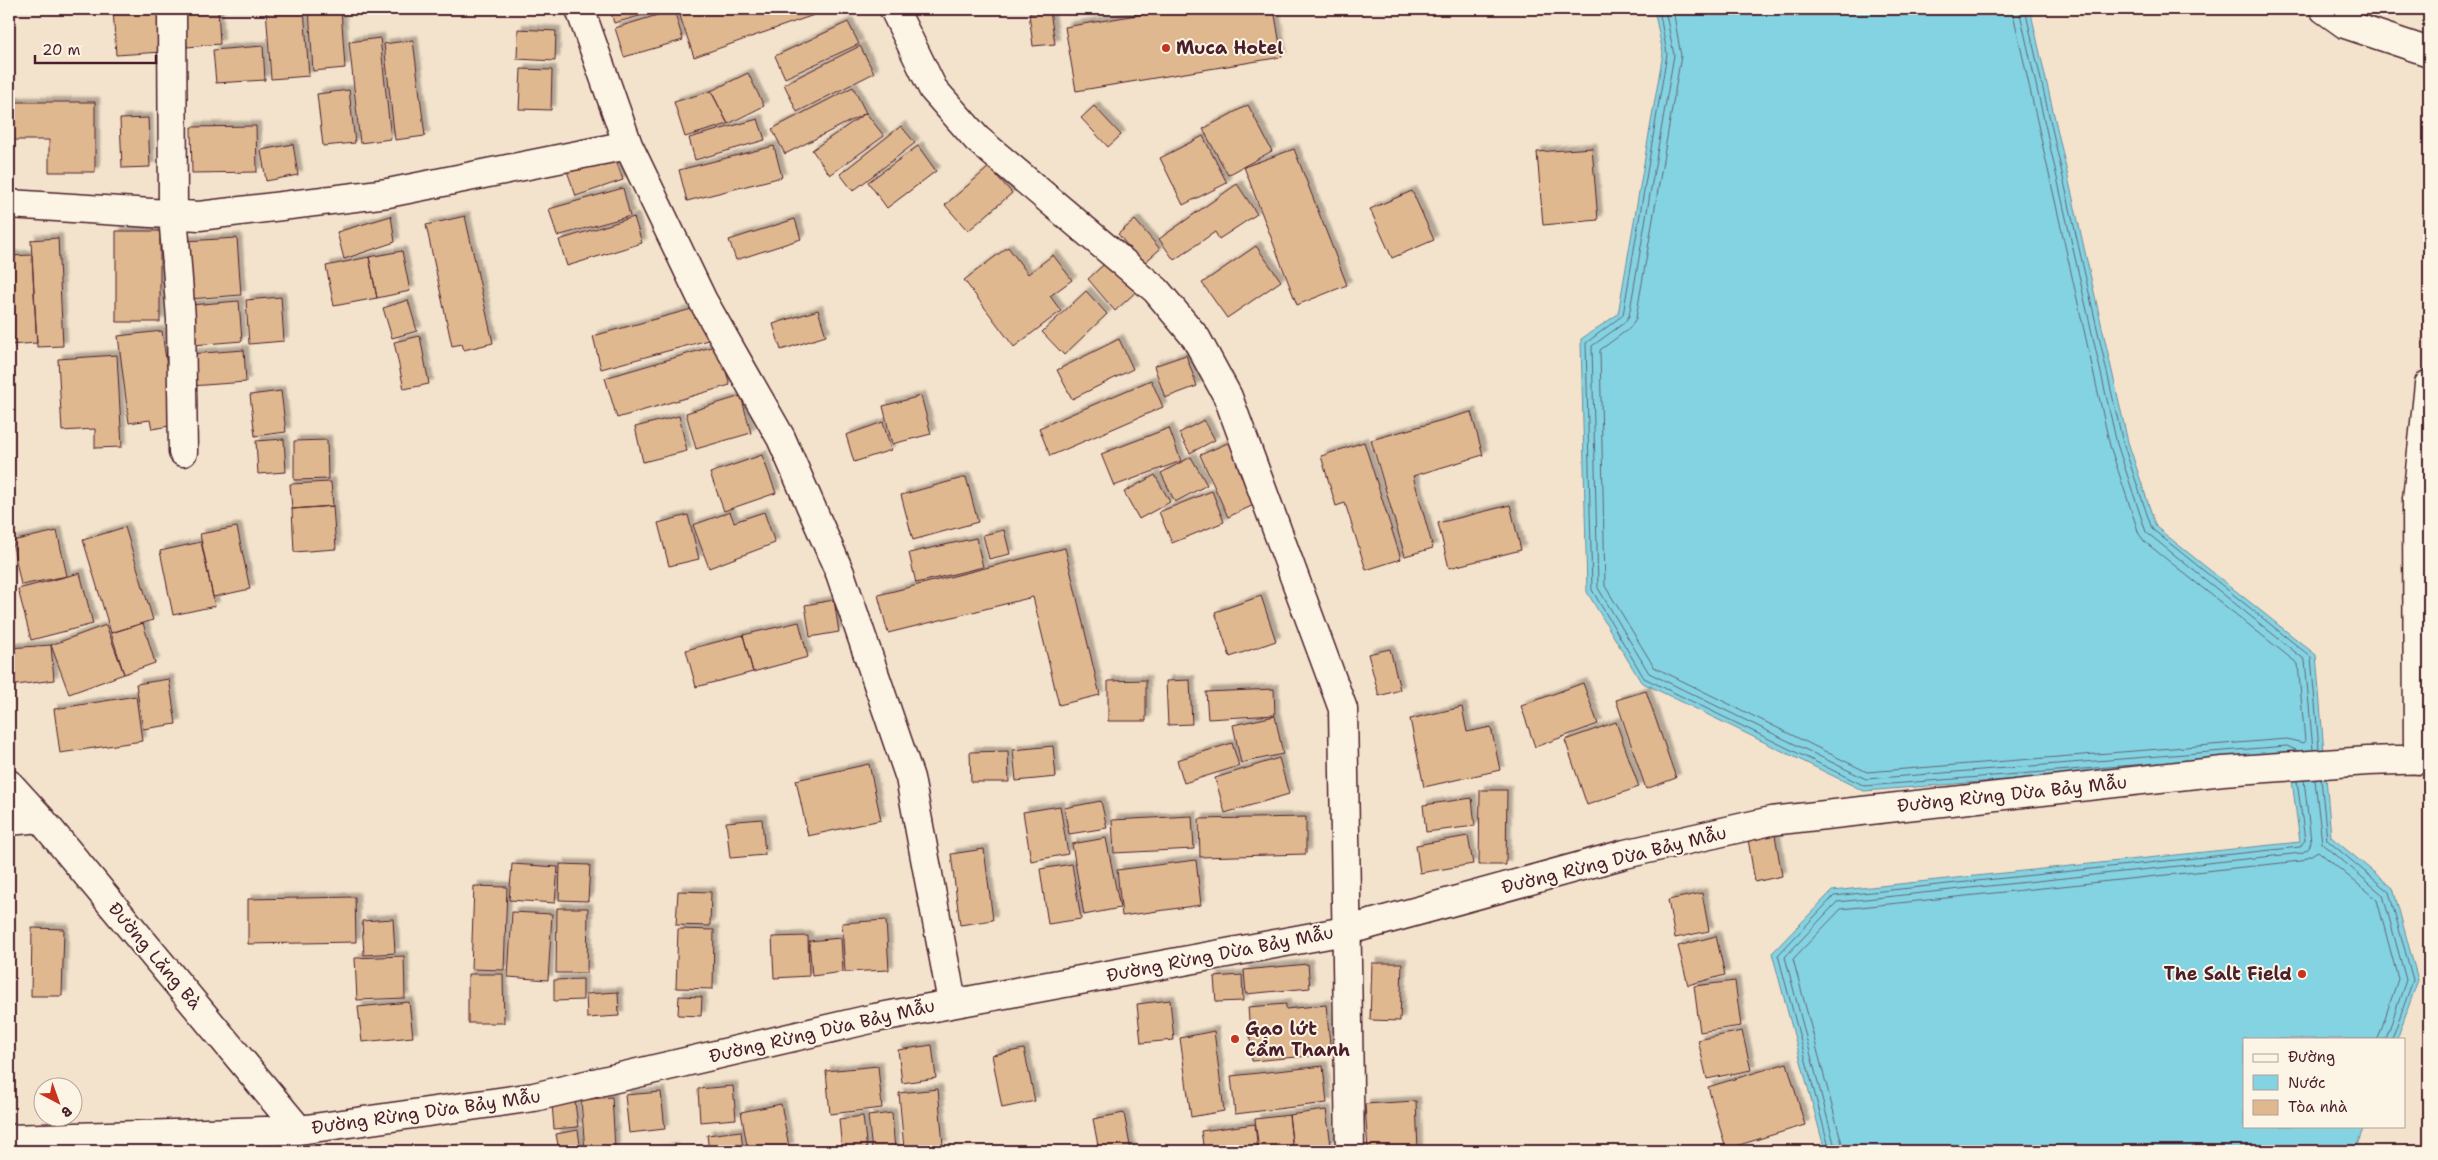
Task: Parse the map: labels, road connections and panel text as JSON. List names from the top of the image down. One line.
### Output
{"streets":{"street":["Đường Rừng Dừa Bảy Mẫu","Đường Lăng Bà"]},"crossings":[["Đường Rừng Dừa Bảy Mẫu","Đường Lăng Bà"]],"places":["Muca Hotel","The Salt Field","Gạo lứt Cẩm Thanh"],"legend":["Đường","Nước","Tòa nhà"],"scale_bar":"20 m","north":"bottom right"}
